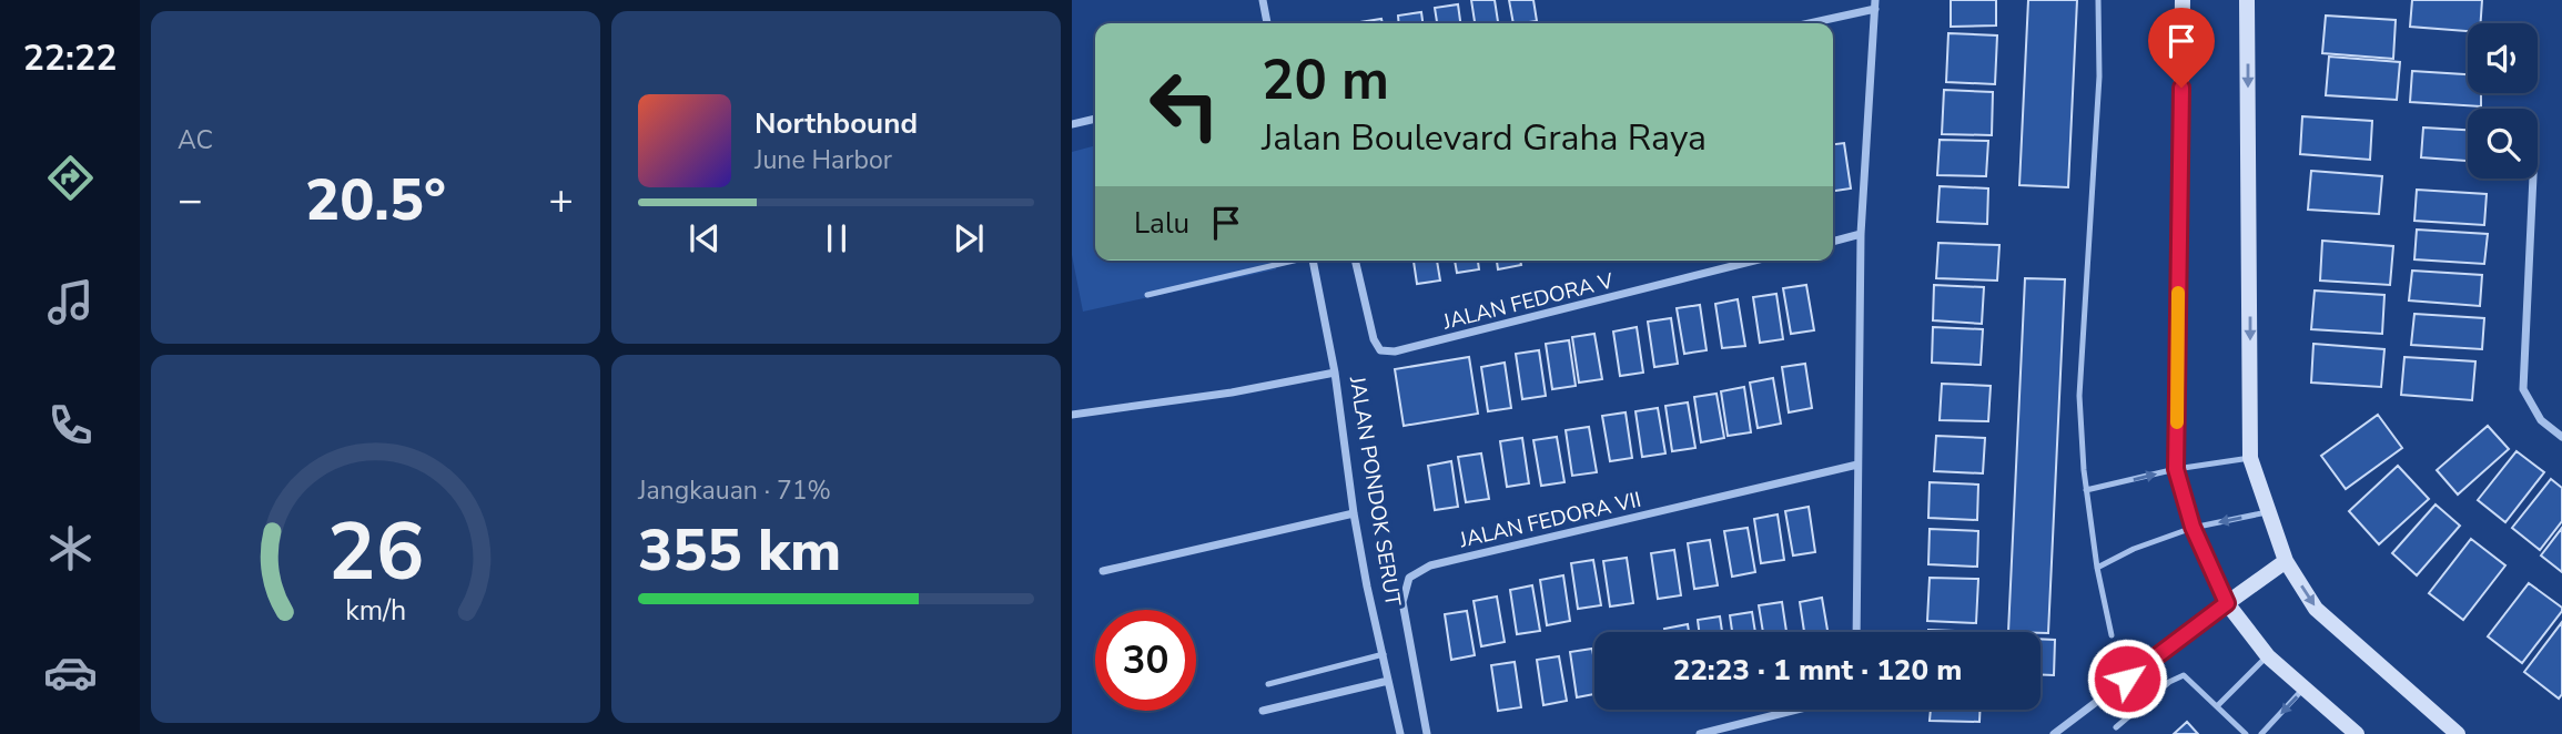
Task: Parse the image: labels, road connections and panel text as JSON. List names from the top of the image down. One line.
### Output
{"streets":{"street":["JALAN FEDORA V","JALAN PONDOK SERUT","JALAN FEDORA VII"]},"page":{"tabs":"22:22","tile":["AC",["Jangkauan · 71%","355 km"]],"turn":["20 m","Jalan Boulevard Graha Raya"],"song":["Northbound","June Harbor"],"heat":["−","20.5°","+"],"then":"Lalu","limit":"30","trip":"22:23 · 1 mnt · 120 m","gauge":["26","km/h"]}}
